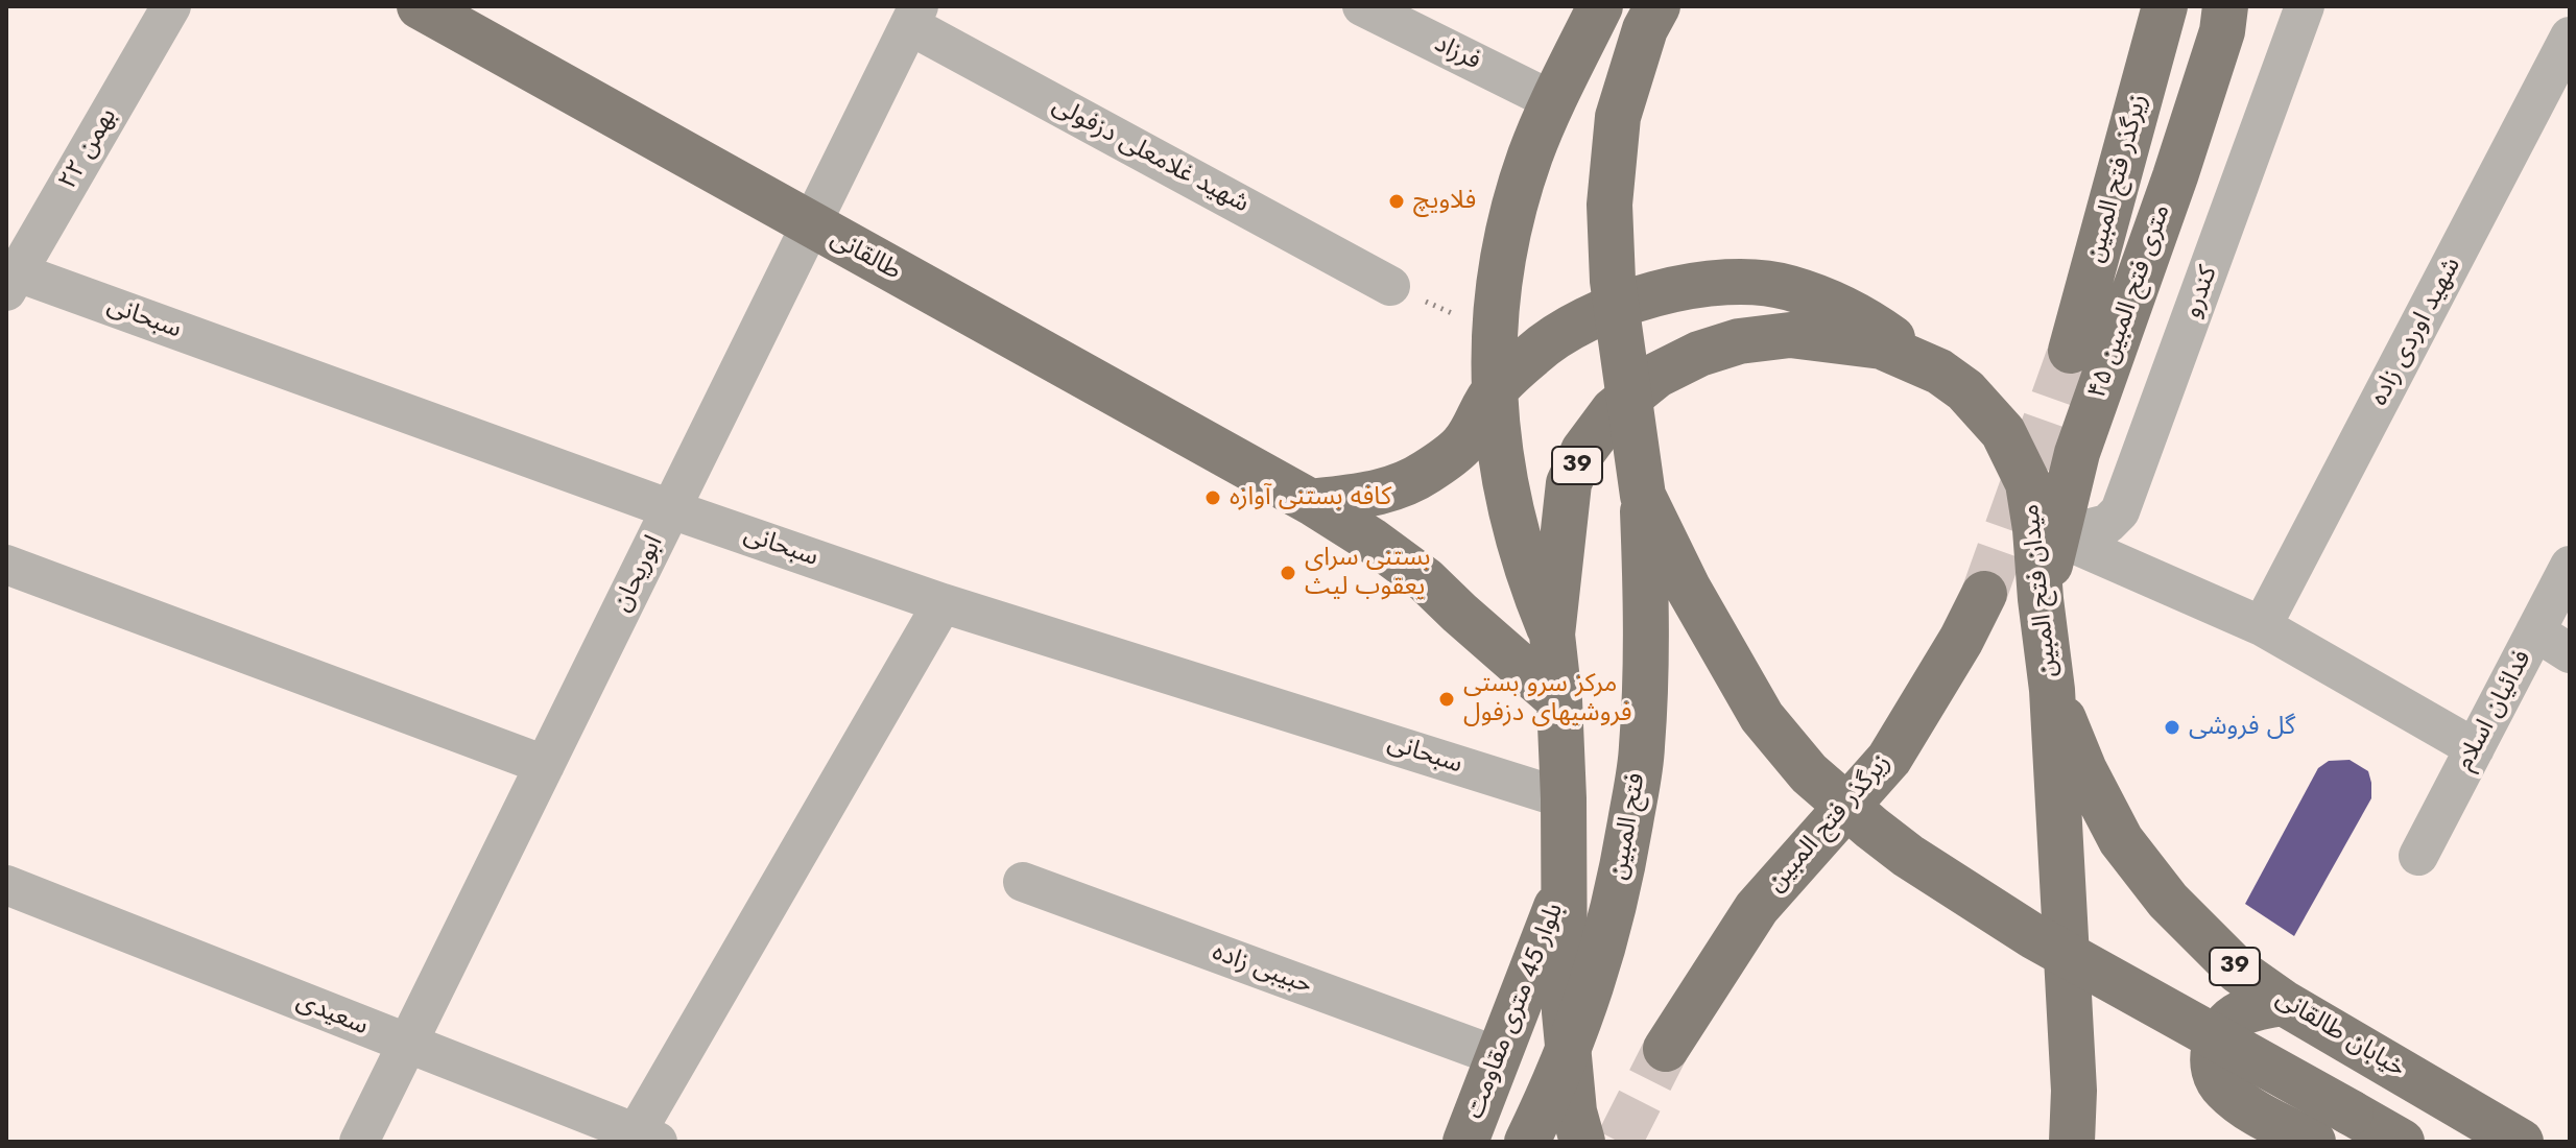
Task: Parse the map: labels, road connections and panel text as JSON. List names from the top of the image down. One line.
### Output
{"streets":{"main road":["زیرگذر فتح المبین","طالقانی","۴۵ متری فتح المبین","39","میدان فتح المبین","فتح المبین","بلوار 45 متری مقاومت","خیابان طالقانی"],"street":["فرزاد","۲۲ بهمن","شهید غلامعلی دزفولی","کندرو","سبحانی","شهید اوردی زاده","ابوریحان","فدائیان اسلام","حبیبی زاده","سعیدی"]},"crossings":[["فرزاد","39"],["۲۲ بهمن","سبحانی"],["شهید غلامعلی دزفولی","ابوریحان"],["طالقانی","ابوریحان"],["طالقانی","میدان فتح المبین"],["کندرو","۴۵ متری فتح المبین"],["۴۵ متری فتح المبین","میدان فتح المبین"],["سبحانی","ابوریحان"],["سبحانی","میدان فتح المبین"],["39","میدان فتح المبین"],["ابوریحان","سعیدی"],["میدان فتح المبین","بلوار 45 متری مقاومت"],["میدان فتح المبین","خیابان طالقانی"],["حبیبی زاده","بلوار 45 متری مقاومت"]],"places":["فلاویچ","کافه بستنی آوازه","بستنی سرای یعقوب لیث","مرکز سرو بستی فروشیهای دزفول","گل فروشی"]}
